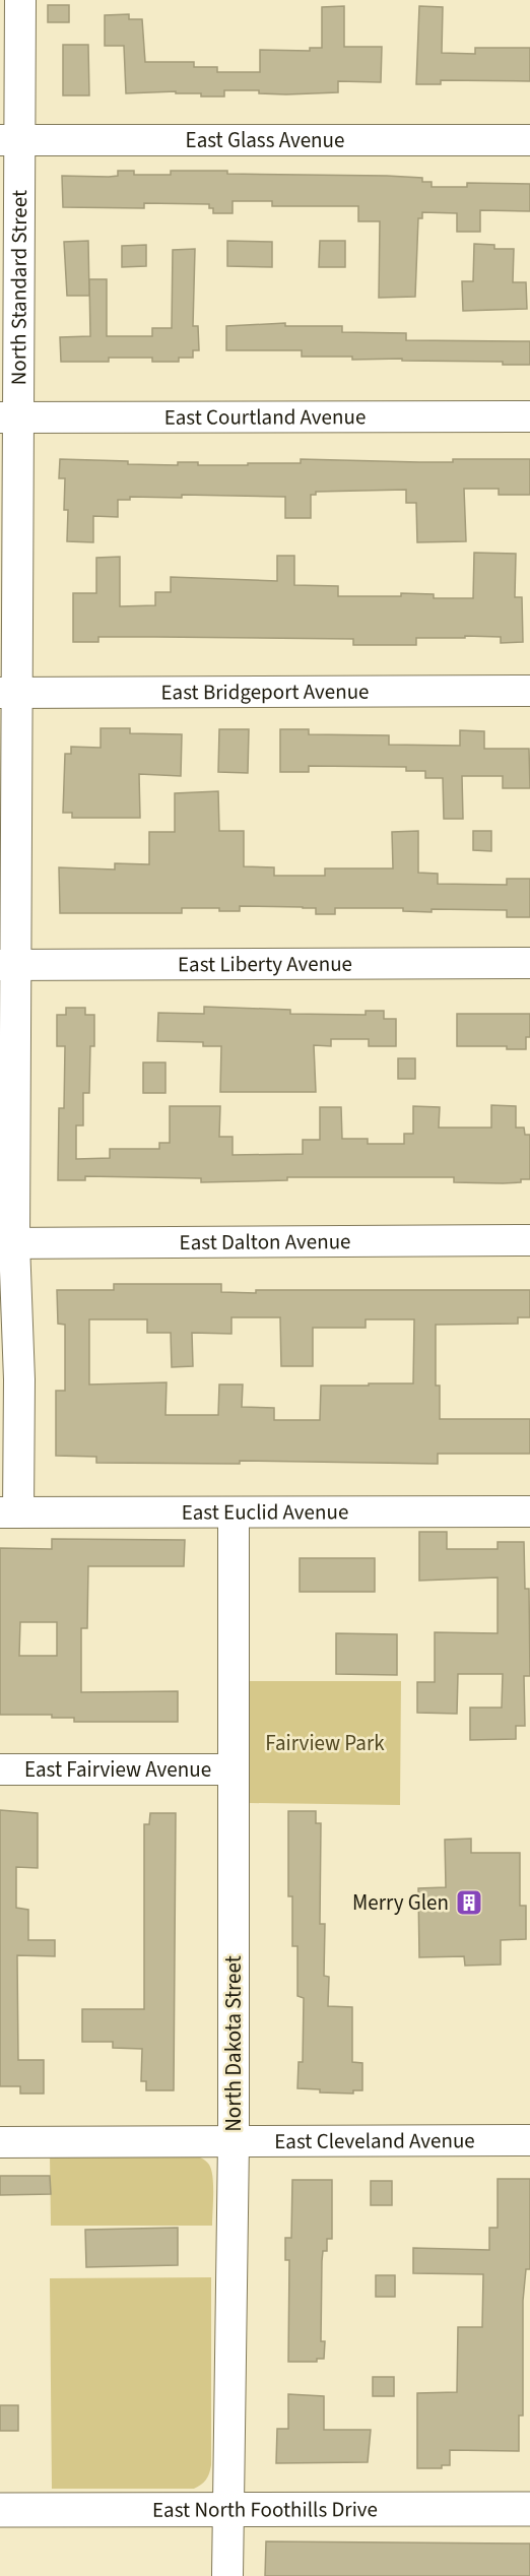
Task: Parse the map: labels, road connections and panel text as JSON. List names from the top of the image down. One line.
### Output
{"streets":{"main road":["East North Foothills Drive"],"street":["East Glass Avenue","North Standard Street","East Courtland Avenue","East Bridgeport Avenue","East Liberty Avenue","East Dalton Avenue","East Euclid Avenue","East Fairview Avenue","North Dakota Street","East Cleveland Avenue"]},"crossings":[["East Glass Avenue","North Standard Street"],["North Standard Street","East Courtland Avenue"],["North Standard Street","East Bridgeport Avenue"],["North Standard Street","East Liberty Avenue"],["North Standard Street","East Dalton Avenue"],["North Standard Street","East Euclid Avenue"],["East Euclid Avenue","North Dakota Street"],["East Fairview Avenue","North Dakota Street"],["North Dakota Street","East Cleveland Avenue"],["North Dakota Street","East North Foothills Drive"]],"parks":["Fairview Park"],"places":{"building":["Merry Glen"]}}
